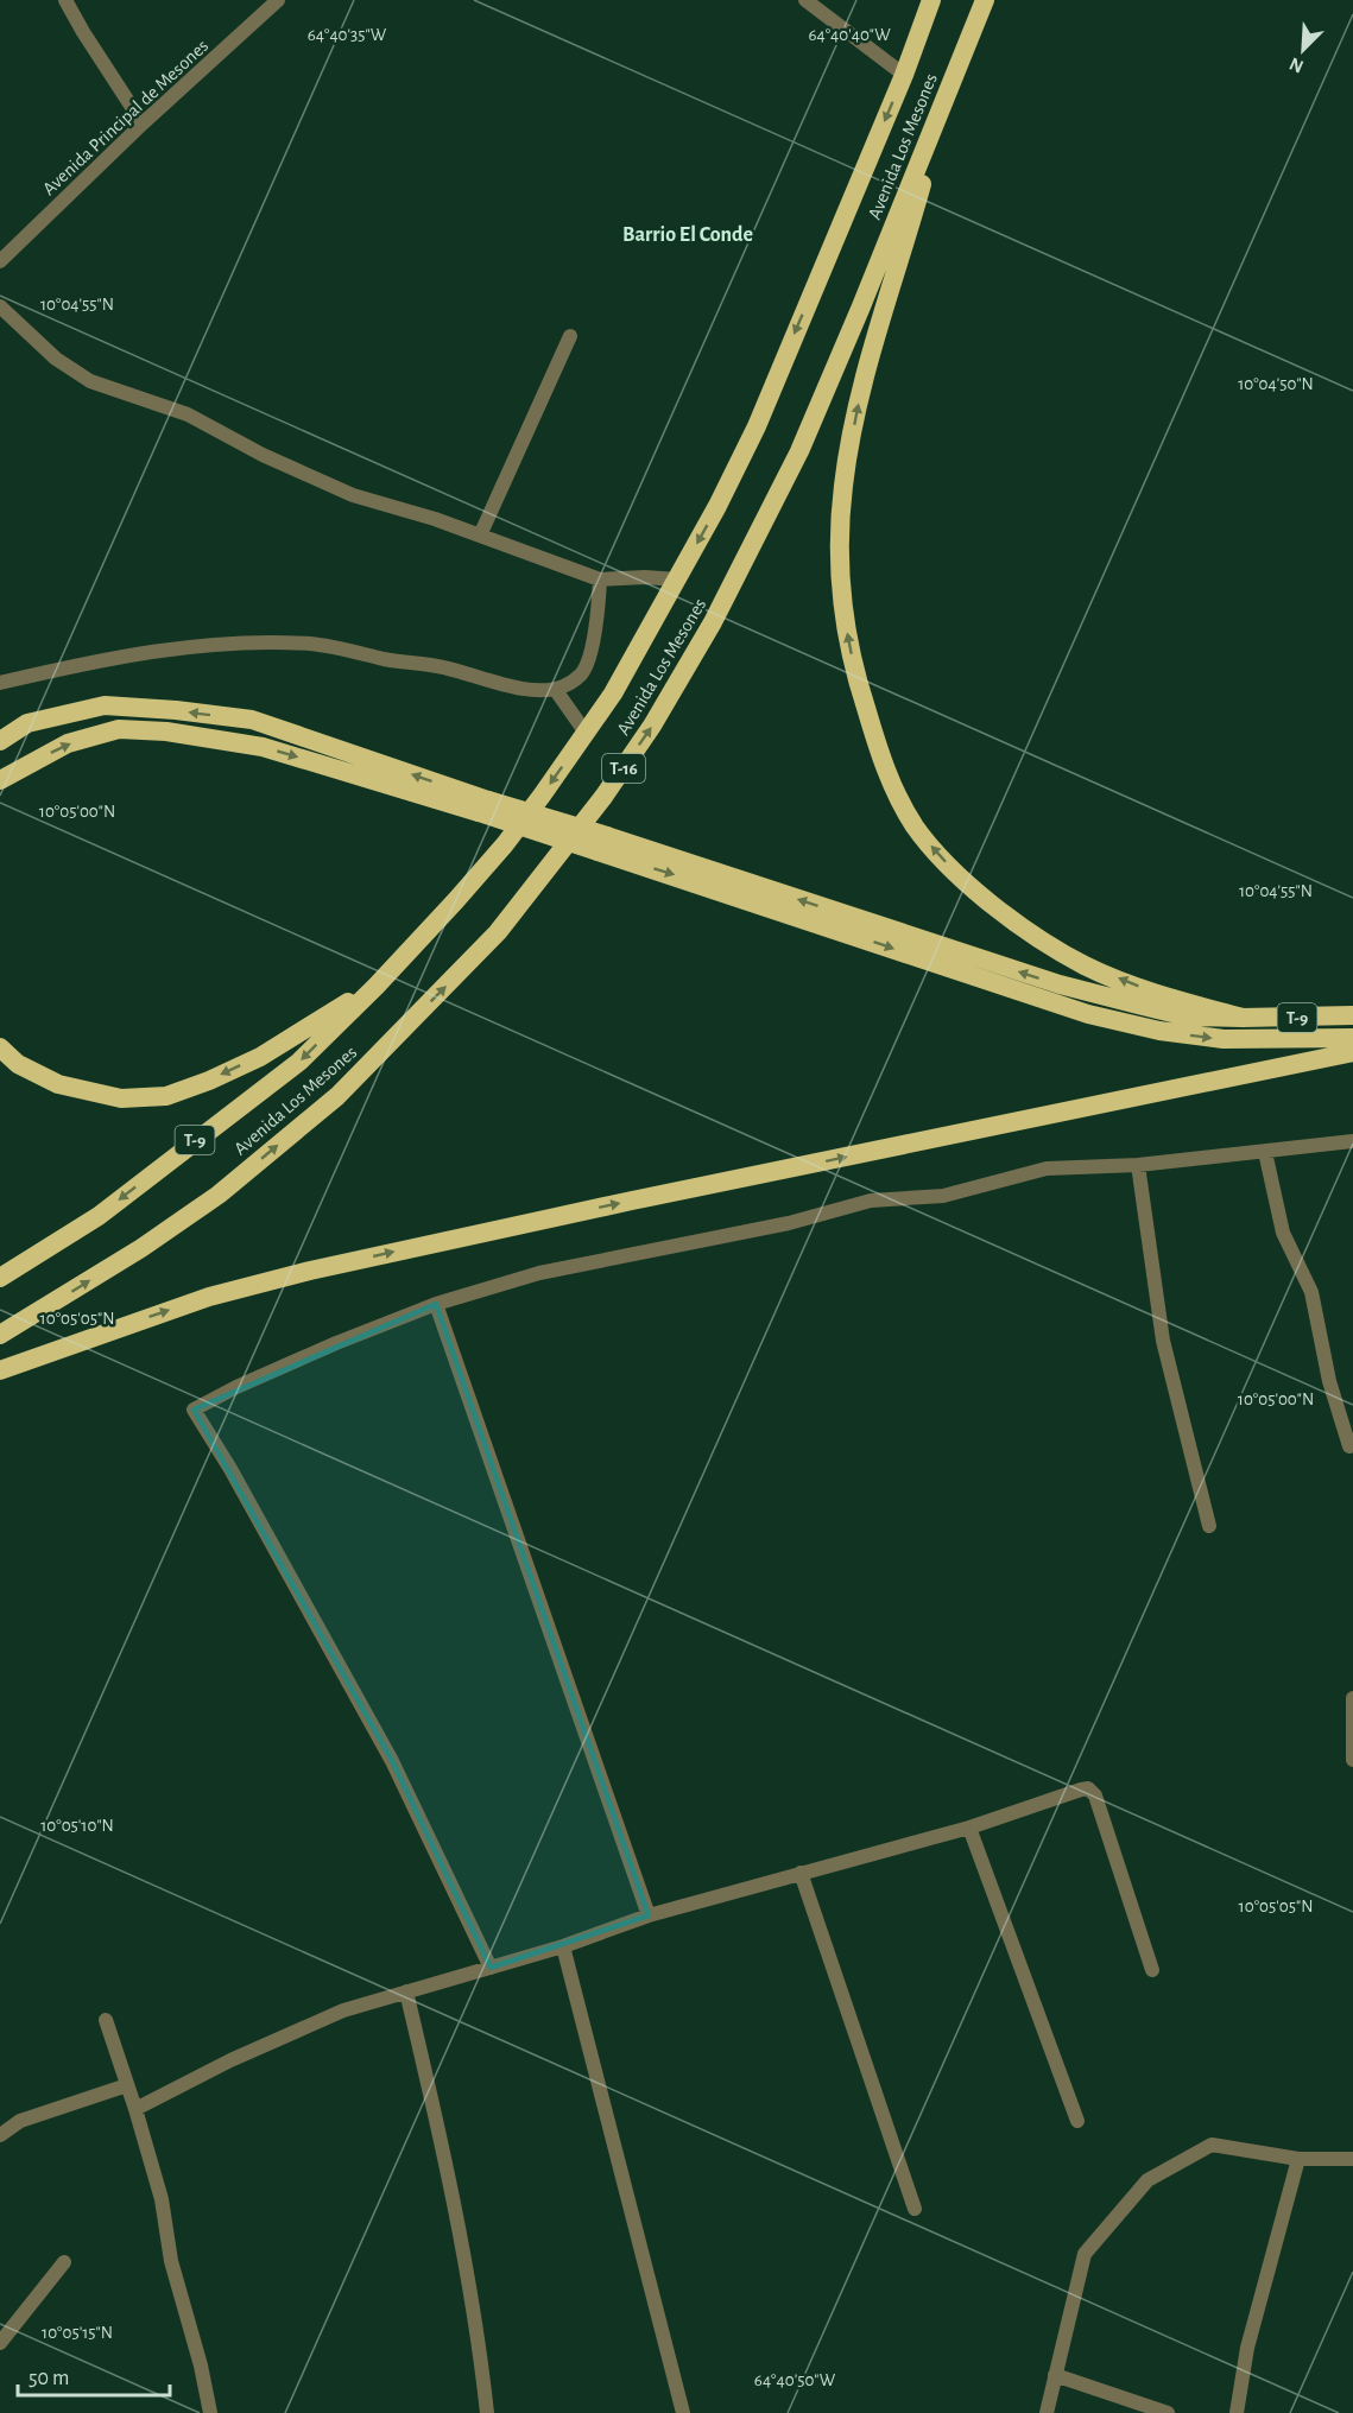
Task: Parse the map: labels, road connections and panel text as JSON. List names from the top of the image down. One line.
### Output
{"streets":{"highway":["Avenida Los Mesones","T-16","T-9"],"street":["Avenida Principal de Mesones"]},"districts":["Barrio El Conde"],"scale_bar":"50 m","north":"bottom left","coordinates":["64°40'40\"W","64°40'35\"W","10°04'55\"N","10°04'50\"N","10°05'00\"N","10°05'05\"N","10°05'10\"N","10°05'15\"N","64°40'50\"W"]}
